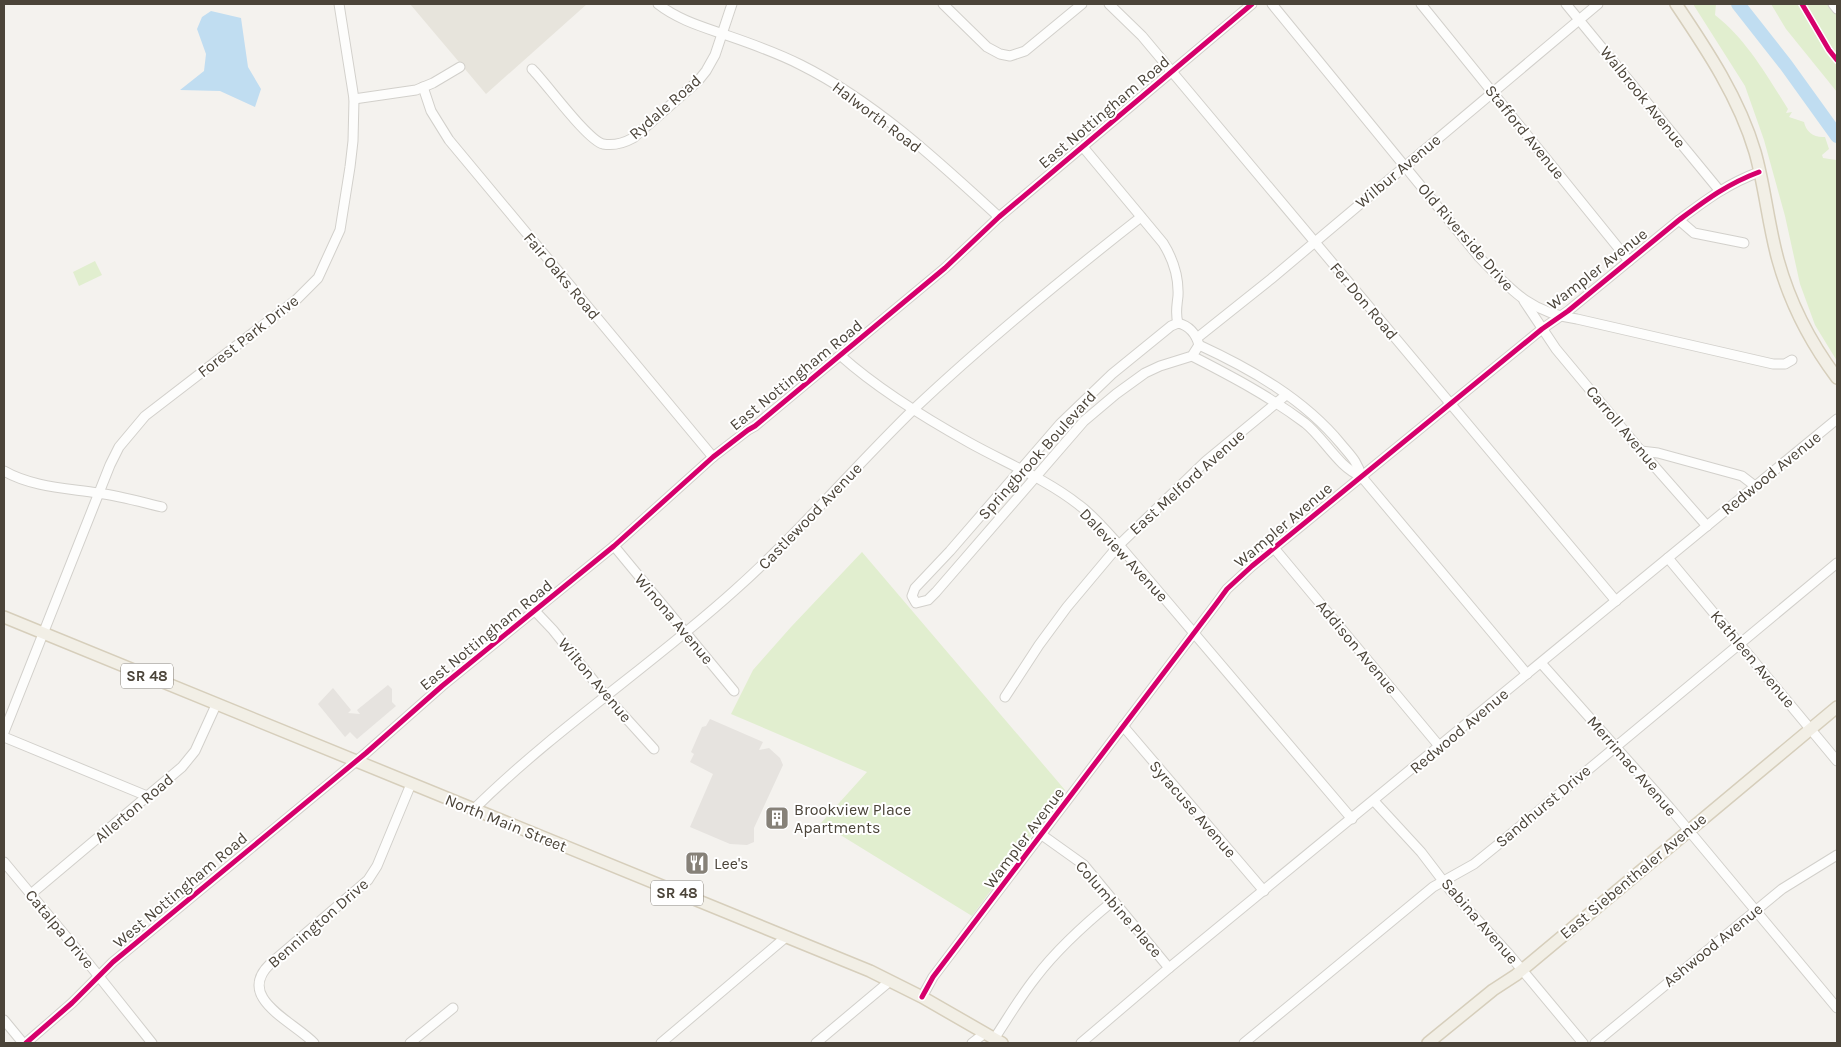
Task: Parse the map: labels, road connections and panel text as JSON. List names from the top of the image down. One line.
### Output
{"streets":{"main road":["SR 48","North Main Street","East Siebenthaler Avenue"],"street":["Walbrook Avenue","Rydale Road","East Nottingham Road","Halworth Road","Stafford Avenue","Wilbur Avenue","Old Riverside Drive","Wampler Avenue","Fair Oaks Road","Fer Don Road","Forest Park Drive","Carroll Avenue","Springbrook Boulevard","Redwood Avenue","East Melford Avenue","Castlewood Avenue","Daleview Avenue","Winona Avenue","Addison Avenue","Kathleen Avenue","Wilton Avenue","Merrimac Avenue","Sandhurst Drive","Allerton Road","Syracuse Avenue","West Nottingham Road","Columbine Place","Sabina Avenue","Bennington Drive","Catalpa Drive","Ashwood Avenue"]},"crossings":[["Walbrook Avenue","Wilbur Avenue"],["Walbrook Avenue","Wampler Avenue"],["Rydale Road","Halworth Road"],["East Nottingham Road","Halworth Road"],["East Nottingham Road","Fair Oaks Road"],["East Nottingham Road","Fer Don Road"],["East Nottingham Road","Daleview Avenue"],["East Nottingham Road","Winona Avenue"],["East Nottingham Road","Wilton Avenue"],["East Nottingham Road","North Main Street"],["East Nottingham Road","West Nottingham Road"],["Stafford Avenue","Wilbur Avenue"],["Stafford Avenue","Wampler Avenue"],["Wilbur Avenue","Old Riverside Drive"],["Wilbur Avenue","Fer Don Road"],["Old Riverside Drive","Wampler Avenue"],["Old Riverside Drive","Carroll Avenue"],["Wampler Avenue","Fer Don Road"],["Wampler Avenue","Carroll Avenue"],["Wampler Avenue","Daleview Avenue"],["Wampler Avenue","Addison Avenue"],["Wampler Avenue","Syracuse Avenue"],["Wampler Avenue","North Main Street"],["Wampler Avenue","Columbine Place"],["Fer Don Road","Redwood Avenue"],["Forest Park Drive","North Main Street"],["Carroll Avenue","Redwood Avenue"],["Springbrook Boulevard","Daleview Avenue"],["Redwood Avenue","Daleview Avenue"],["Redwood Avenue","Addison Avenue"],["Redwood Avenue","Kathleen Avenue"],["Redwood Avenue","Merrimac Avenue"],["Redwood Avenue","Syracuse Avenue"],["Redwood Avenue","Columbine Place"],["Redwood Avenue","Sabina Avenue"],["East Melford Avenue","Daleview Avenue"],["Castlewood Avenue","Daleview Avenue"],["Castlewood Avenue","Winona Avenue"],["Castlewood Avenue","Wilton Avenue"],["Castlewood Avenue","North Main Street"],["Kathleen Avenue","Sandhurst Drive"],["Kathleen Avenue","East Siebenthaler Avenue"],["Merrimac Avenue","Sandhurst Drive"],["Merrimac Avenue","East Siebenthaler Avenue"],["Merrimac Avenue","Ashwood Avenue"],["Sandhurst Drive","Sabina Avenue"],["Allerton Road","North Main Street"],["Allerton Road","Catalpa Drive"],["North Main Street","West Nottingham Road"],["North Main Street","Bennington Drive"],["East Siebenthaler Avenue","Sabina Avenue"],["West Nottingham Road","Catalpa Drive"]],"places":{"building":["Brookview Place Apartments"],"restaurant":["Lee's"]}}
